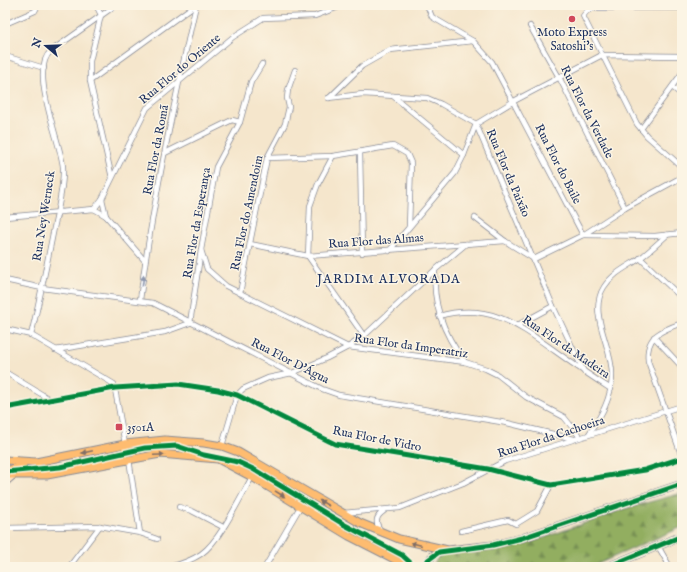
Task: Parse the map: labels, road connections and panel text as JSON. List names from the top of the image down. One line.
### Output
{"streets":{"street":["Rua Flor do Oriente","Rua Flor da Verdade","Rua Flor da Romã","Rua Flor do Baile","Rua Flor da Paixão","Rua Flor do Amendoim","Rua Ney Werneck","Rua Flor da Esperança","Rua Flor das Almas","Rua Flor da Imperatriz","Rua Flor da Madeira","Rua Flor D'Água","Rua Flor da Cachoeira","Rua Flor de Vidro"]},"crossings":[["Rua Flor do Oriente","Rua Flor da Romã"],["Rua Flor da Romã","Rua Flor D'Água"],["Rua Flor do Baile","Rua Flor da Paixão"],["Rua Flor da Paixão","Rua Flor da Madeira"],["Rua Flor do Amendoim","Rua Flor das Almas"],["Rua Flor do Amendoim","Rua Flor da Imperatriz"],["Rua Ney Werneck","Rua Flor D'Água"],["Rua Flor da Esperança","Rua Flor da Imperatriz"],["Rua Flor da Esperança","Rua Flor D'Água"],["Rua Flor da Imperatriz","Rua Flor da Cachoeira"],["Rua Flor D'Água","Rua Flor da Cachoeira"],["Rua Flor da Cachoeira","Rua Flor de Vidro"]],"districts":["JARDIM ALVORADA"],"places":{"other":["Moto Express Satoshi's"],"transit":["3501A"]},"north":"left"}
